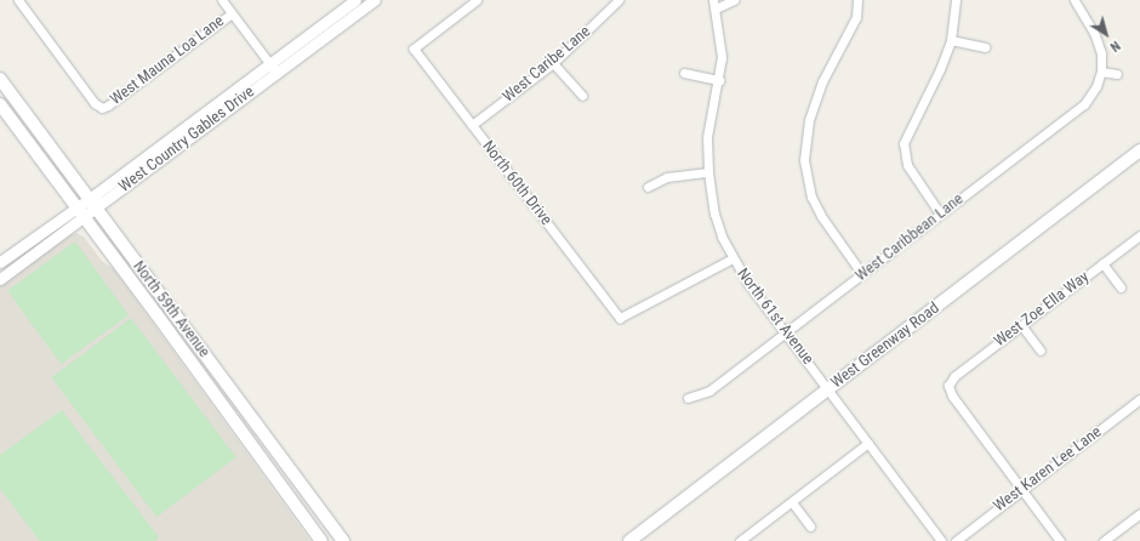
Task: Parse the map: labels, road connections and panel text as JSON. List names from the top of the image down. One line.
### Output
{"streets":{"main road":["North 59th Avenue","West Greenway Road"],"street":["West Mauna Loa Lane","West Caribe Lane","West Country Gables Drive","North 60th Drive","West Caribbean Lane","West Zoe Ella Way","North 61st Avenue","West Karen Lee Lane"]},"crossings":[["West Caribe Lane","North 60th Drive"],["West Country Gables Drive","North 59th Avenue"],["North 60th Drive","North 61st Avenue"],["West Caribbean Lane","North 61st Avenue"],["West Zoe Ella Way","West Karen Lee Lane"],["North 61st Avenue","West Greenway Road"]],"north":"bottom right"}
